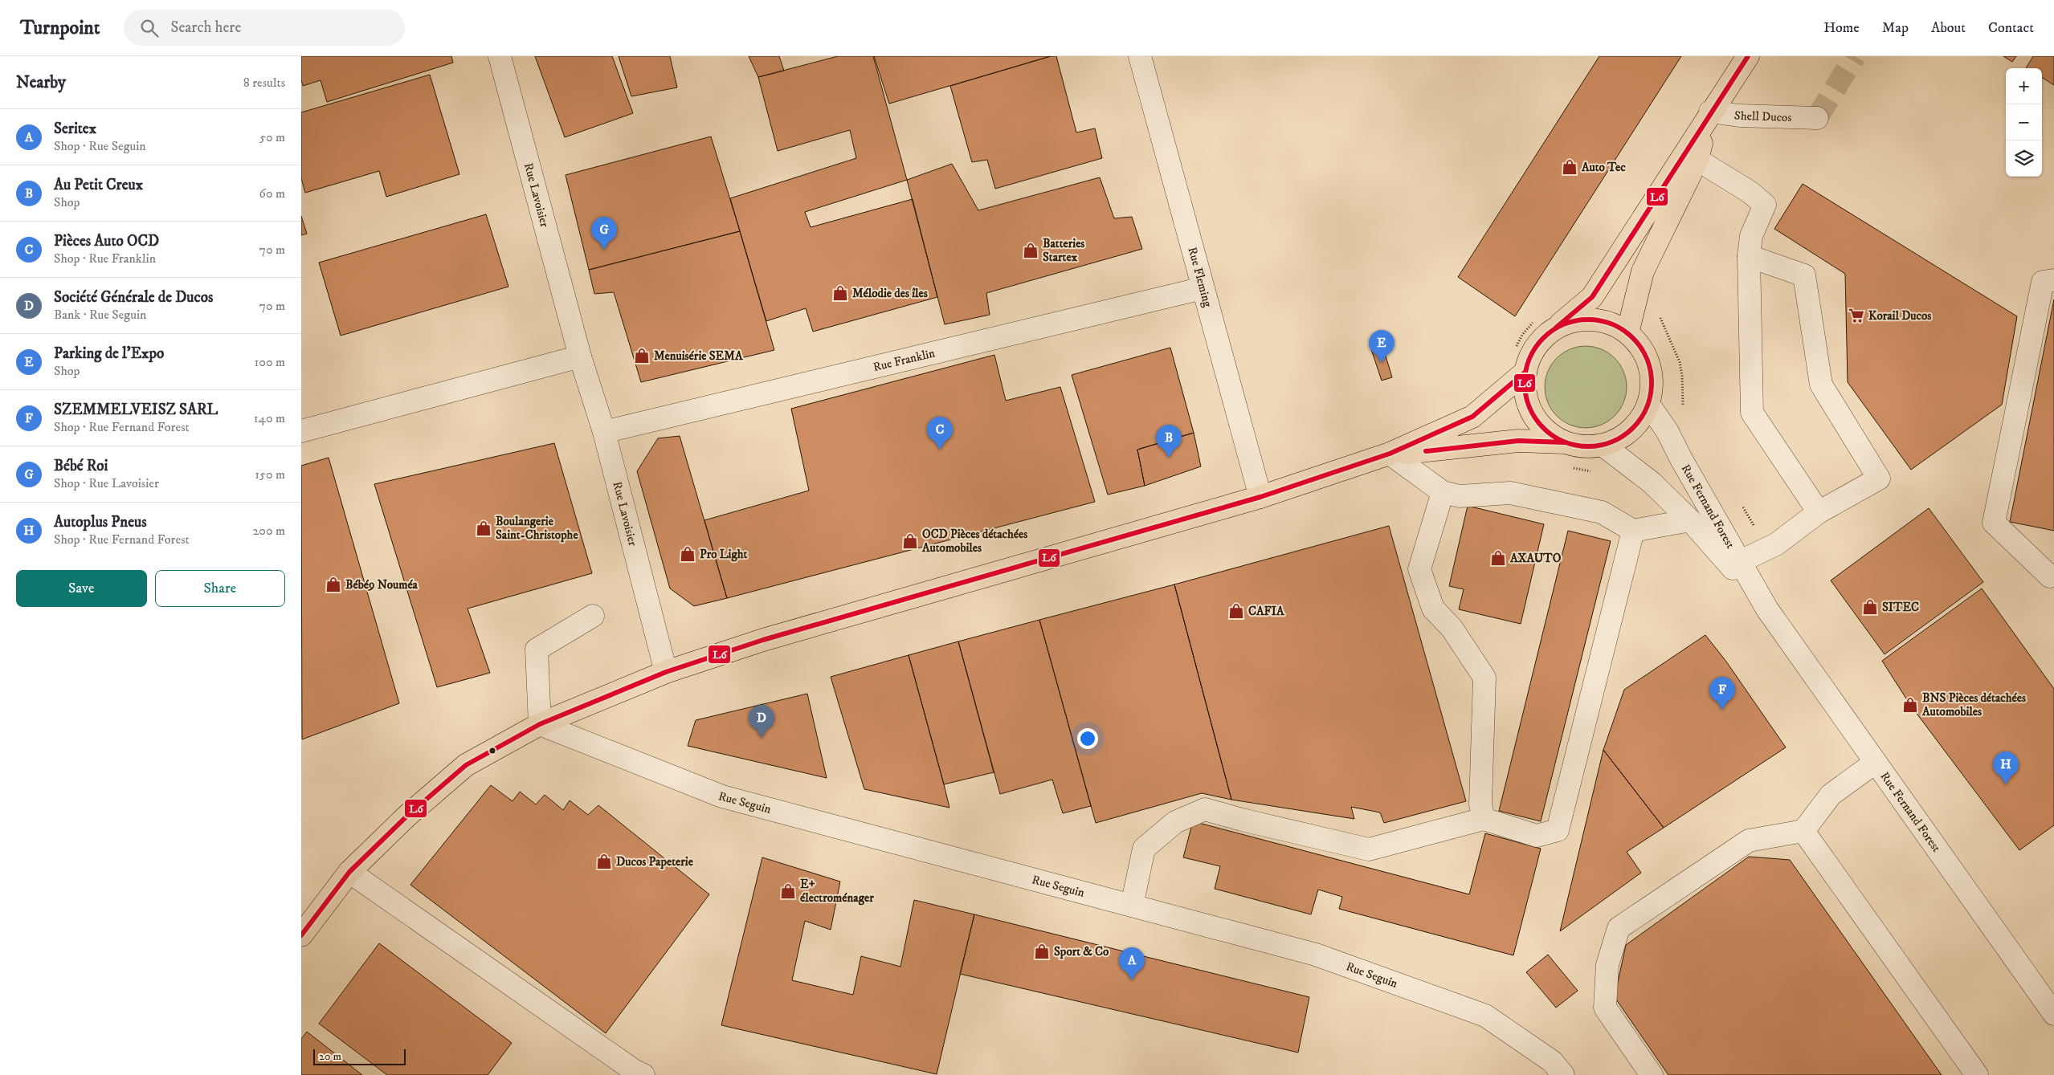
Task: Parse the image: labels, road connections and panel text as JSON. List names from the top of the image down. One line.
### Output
{"streets":{"street":["Shell Ducos","Rue Lavoisier","Rue Fleming","Rue Franklin","Rue Fernand Forest","Rue Seguin"]},"crossings":[["Rue Lavoisier","Rue Franklin"],["Rue Fleming","Rue Franklin"]],"places":{"shop":["Auto Tec","Batteries Startex","Mélodie des îles","Menuisérie SEMA","Boulangerie Saint-Christophe","OCD Pièces détachées Automobiles","Pro Light","AXAUTO","Bébé9 Nouméa","SITEC","CAFIA","BNS Pièces détachées Automobiles","Ducos Papeterie","E+ électroménager","Sport & Co"],"supermarket":["Korail Ducos"]},"lines":["transit line L6"],"scale_bar":"20 m","page":{"header":"Turnpoint","search":"Search here","nav":["Home","Map","About","Contact"],"heading":["Nearby","8 results"],"map_buttons":["+","−"],"list":[{"mark":"A","name":"Seritex","note":"Shop · Rue Seguin","value":"50 m"},{"mark":"B","name":"Au Petit Creux","note":"Shop","value":"60 m"},{"mark":"C","name":"Pièces Auto OCD","note":"Shop · Rue Franklin","value":"70 m"},{"mark":"D","name":"Société Générale de Ducos","note":"Bank · Rue Seguin","value":"70 m"},{"mark":"E","name":"Parking de l'Expo","note":"Shop","value":"100 m"},{"mark":"F","name":"SZEMMELVEISZ SARL","note":"Shop · Rue Fernand Forest","value":"140 m"},{"mark":"G","name":"Bébé Roi","note":"Shop · Rue Lavoisier","value":"150 m"},{"mark":"H","name":"Autoplus Pneus","note":"Shop · Rue Fernand Forest","value":"200 m"}],"pins":["G","E","C","B","F","D","H","A"],"buttons":["Save","Share"],"scale":"20 m"}}
